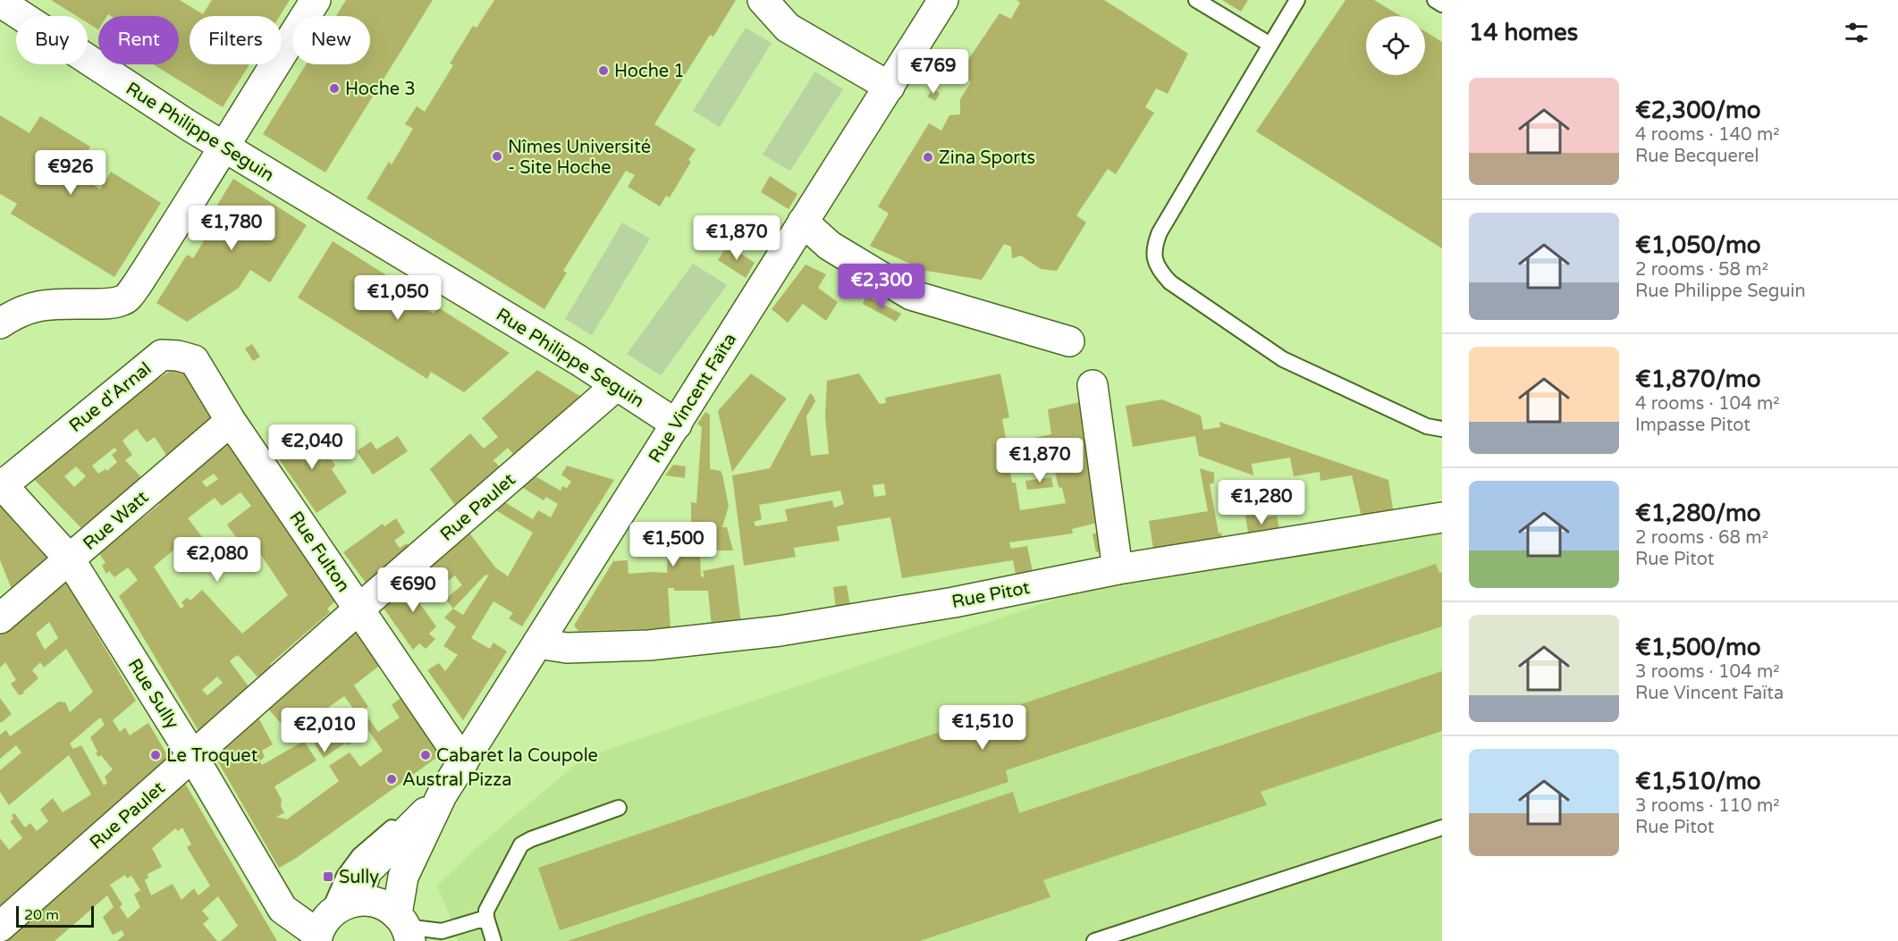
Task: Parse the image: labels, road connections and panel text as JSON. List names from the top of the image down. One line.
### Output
{"streets":{"street":["Rue Philippe Seguin","Rue d'Arnal","Rue Vincent Faïta","Rue Paulet","Rue Watt","Rue Fulton","Rue Pitot","Rue Sully"]},"crossings":[["Rue Philippe Seguin","Rue Vincent Faïta"],["Rue Philippe Seguin","Rue Paulet"],["Rue d'Arnal","Rue Watt"],["Rue d'Arnal","Rue Fulton"],["Rue d'Arnal","Rue Sully"],["Rue Vincent Faïta","Rue Fulton"],["Rue Vincent Faïta","Rue Pitot"],["Rue Paulet","Rue Fulton"],["Rue Paulet","Rue Sully"],["Rue Watt","Rue Fulton"],["Rue Watt","Rue Sully"]],"places":{"other":["Hoche 1","Hoche 3","Nîmes Université - Site Hoche","Zina Sports","Le Troquet","Cabaret la Coupole","Austral Pizza"],"transit":["Sully"]},"scale_bar":"20 m","page":{"heading":"14 homes","chip":["Buy","Rent","Filters","New"],"price":["€769","€926","€1,780","€1,870","€2,300","€1,050","€2,040","€1,870","€1,280","€1,500","€2,080","€690","€1,510","€2,010"],"list":[{"name":"€2,300/mo","note":"4 rooms · 140 m² · Rue Becquerel"},{"name":"€1,050/mo","note":"2 rooms · 58 m² · Rue Philippe Seguin"},{"name":"€1,870/mo","note":"4 rooms · 104 m² · Impasse Pitot"},{"name":"€1,280/mo","note":"2 rooms · 68 m² · Rue Pitot"},{"name":"€1,500/mo","note":"3 rooms · 104 m² · Rue Vincent Faïta"},{"name":"€1,510/mo","note":"3 rooms · 110 m² · Rue Pitot"}],"scale":"20 m"}}
